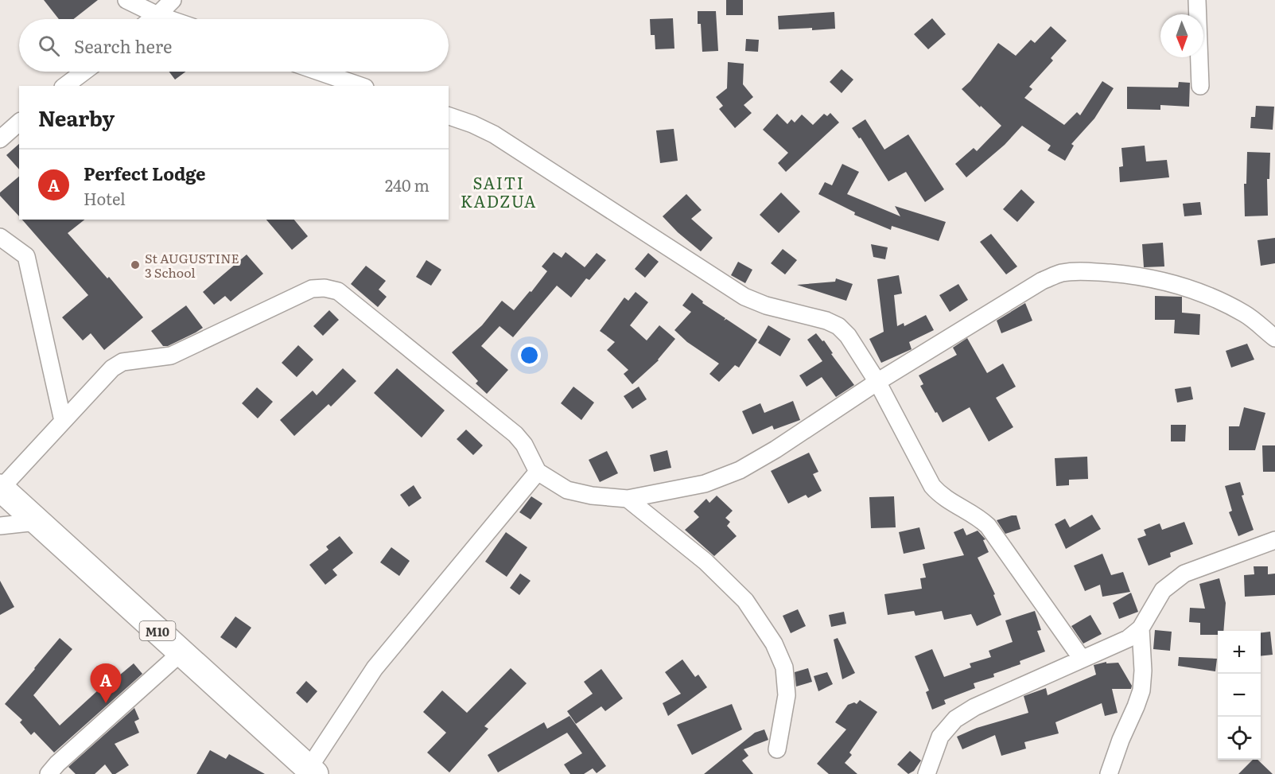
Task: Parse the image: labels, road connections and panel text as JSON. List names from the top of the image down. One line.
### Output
{"streets":{"highway":["M10"]},"districts":["SAITI KADZUA"],"places":["St AUGUSTINE 3 School"],"north":"bottom","page":{"search":"Search here","heading":"Nearby","list":[{"mark":"A","name":"Perfect Lodge","note":"Hotel","value":"240 m"}],"map_buttons":["+","−"],"pins":"A"}}
